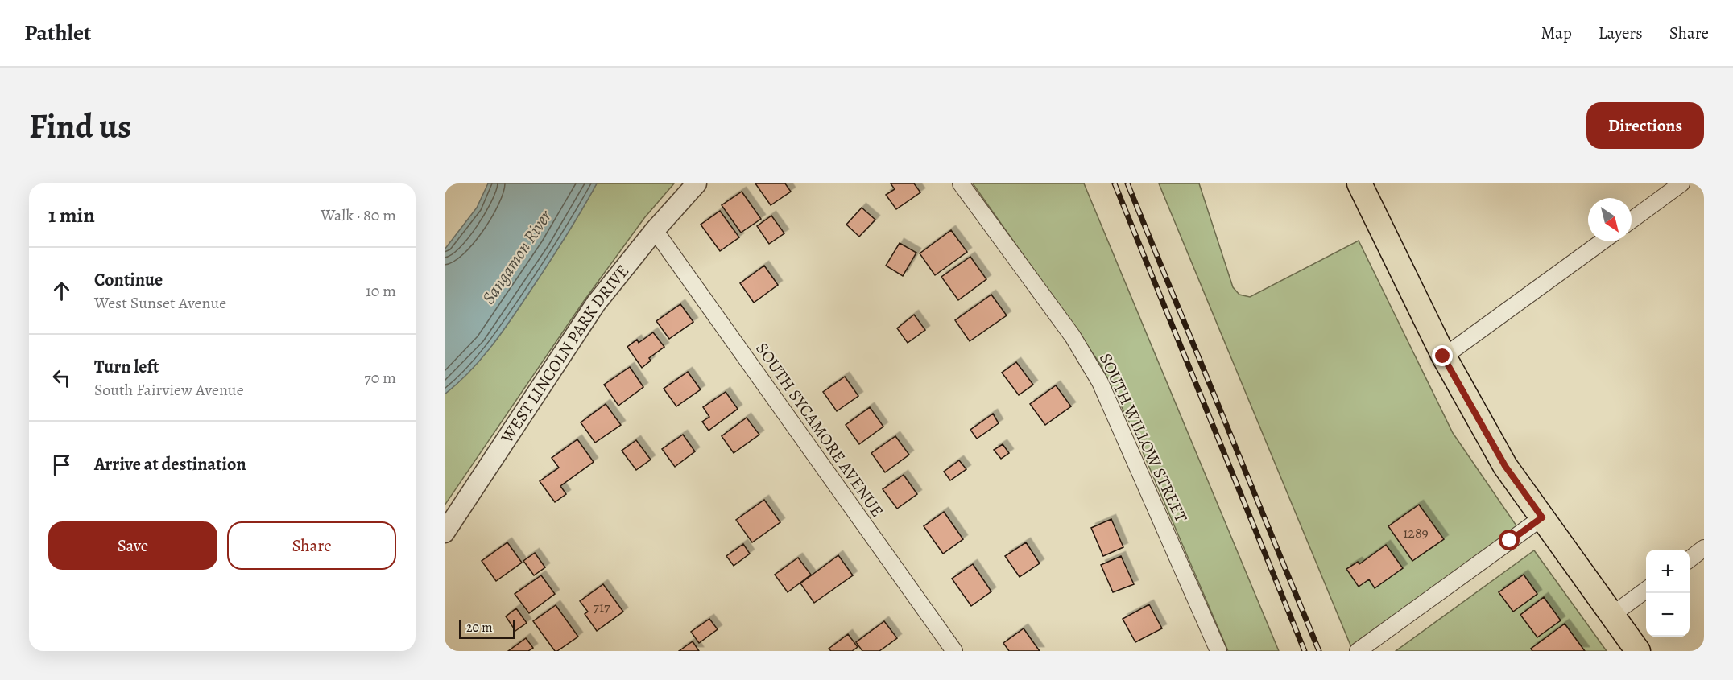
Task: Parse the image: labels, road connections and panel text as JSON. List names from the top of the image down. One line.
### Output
{"streets":{"street":["WEST LINCOLN PARK DRIVE","SOUTH SYCAMORE AVENUE","SOUTH WILLOW STREET"]},"crossings":[["WEST LINCOLN PARK DRIVE","SOUTH SYCAMORE AVENUE"]],"water":["Sangamon River"],"house_numbers":["1289","717"],"scale_bar":"20 m","north":"bottom right","page":{"header":"Pathlet","nav":["Map","Layers","Share"],"buttons":["Directions",["Save","Share"]],"title":"Find us","heading":["1 min","Walk · 80 m"],"list":[["Continue","West Sunset Avenue","10 m"],["Turn left","South Fairview Avenue","70 m"],"Arrive at destination"],"map_buttons":["+","−"],"scale":"20 m"}}
